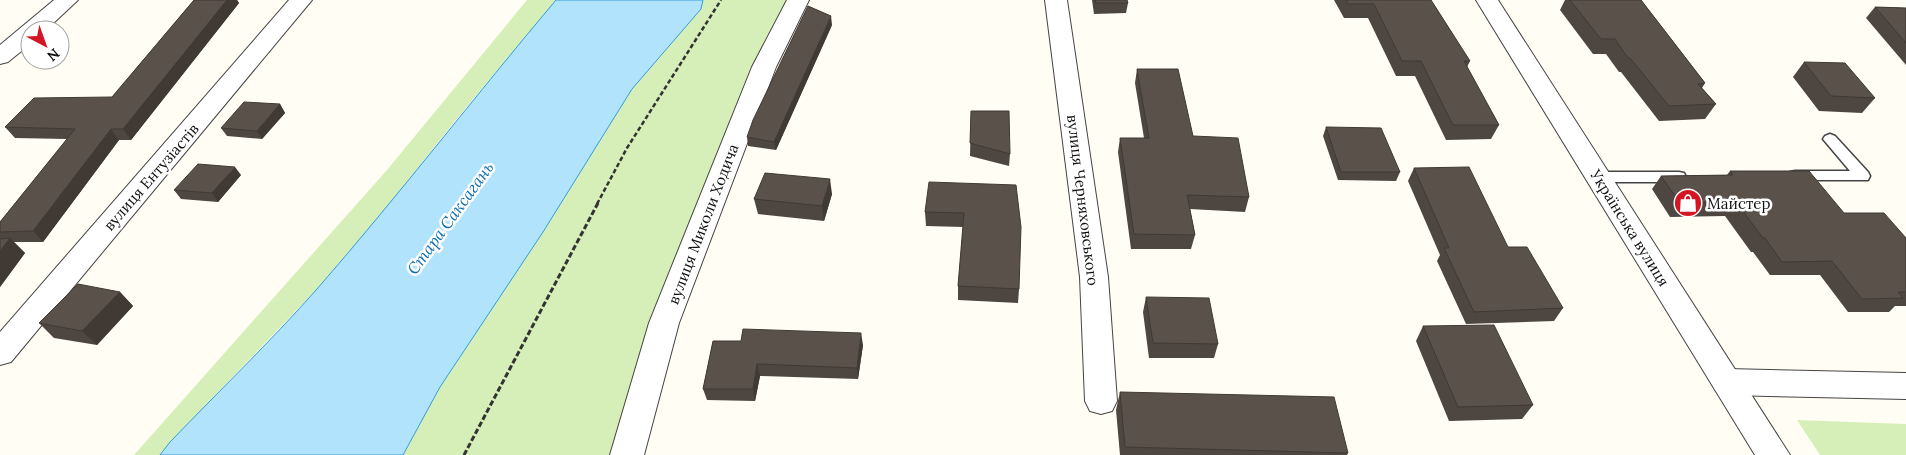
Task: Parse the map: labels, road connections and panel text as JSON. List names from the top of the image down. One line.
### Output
{"streets":{"street":["вулиця Ентузіастів","вулиця Черняховського","вулиця Миколи Ходича","Українська вулиця"]},"water":["Стара Саксагань"],"places":{"shop":["Майстер"]},"north":"bottom right"}
